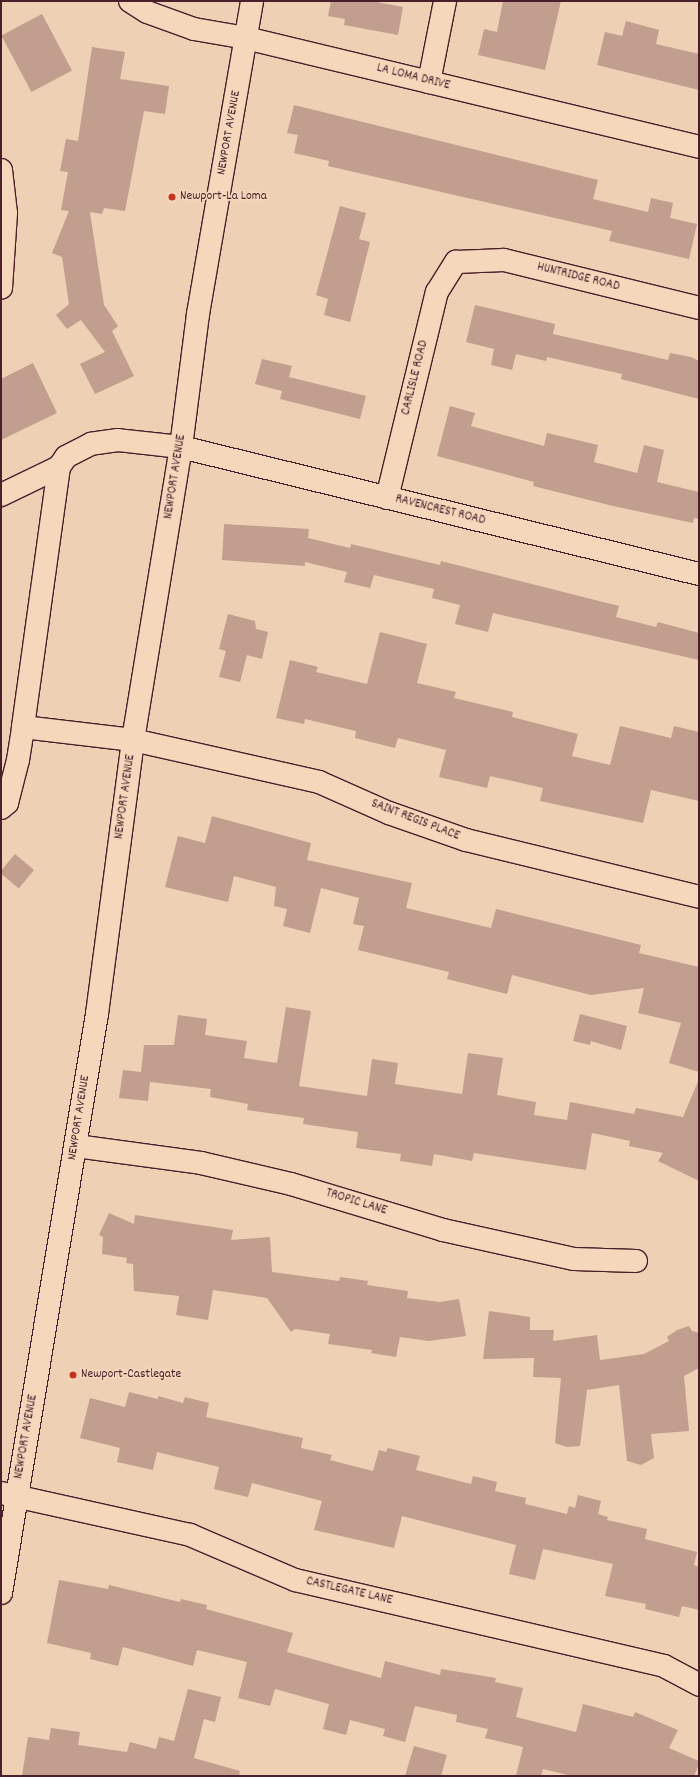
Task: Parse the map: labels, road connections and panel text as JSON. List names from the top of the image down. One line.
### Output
{"streets":{"street":["LA LOMA DRIVE","NEWPORT AVENUE","HUNTRIDGE ROAD","CARLISLE ROAD","RAVENCREST ROAD","SAINT REGIS PLACE","TROPIC LANE","CASTLEGATE LANE"]},"crossings":[["LA LOMA DRIVE","NEWPORT AVENUE"],["NEWPORT AVENUE","RAVENCREST ROAD"],["NEWPORT AVENUE","SAINT REGIS PLACE"],["NEWPORT AVENUE","TROPIC LANE"],["NEWPORT AVENUE","CASTLEGATE LANE"],["HUNTRIDGE ROAD","CARLISLE ROAD"],["CARLISLE ROAD","RAVENCREST ROAD"]],"places":["Newport-La Loma","Newport-Castlegate"]}
